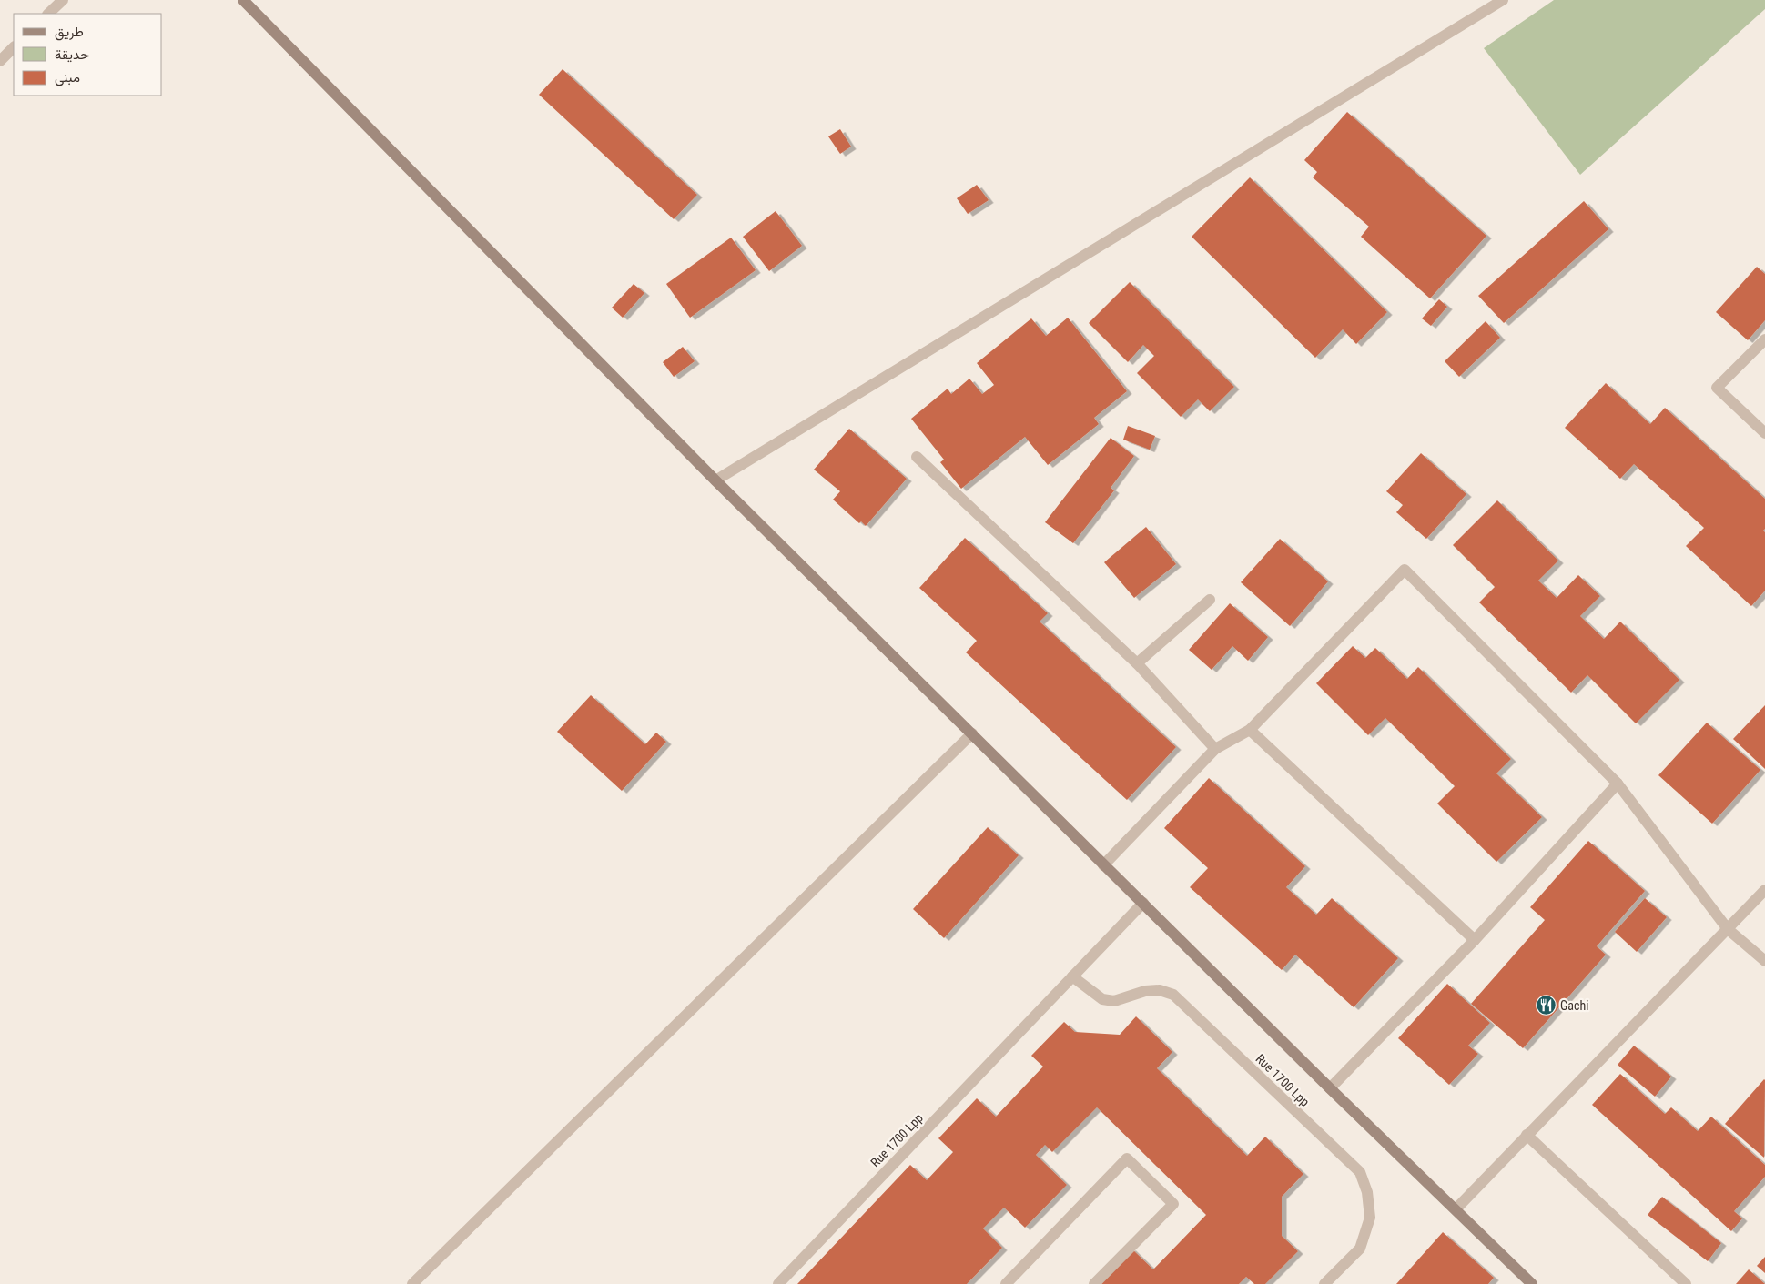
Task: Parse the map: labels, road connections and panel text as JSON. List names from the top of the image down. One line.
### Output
{"streets":{"street":["Rue 1700 Lpp"]},"places":{"restaurant":["Gachi"]},"legend":["طريق","حديقة","مبنى"]}
